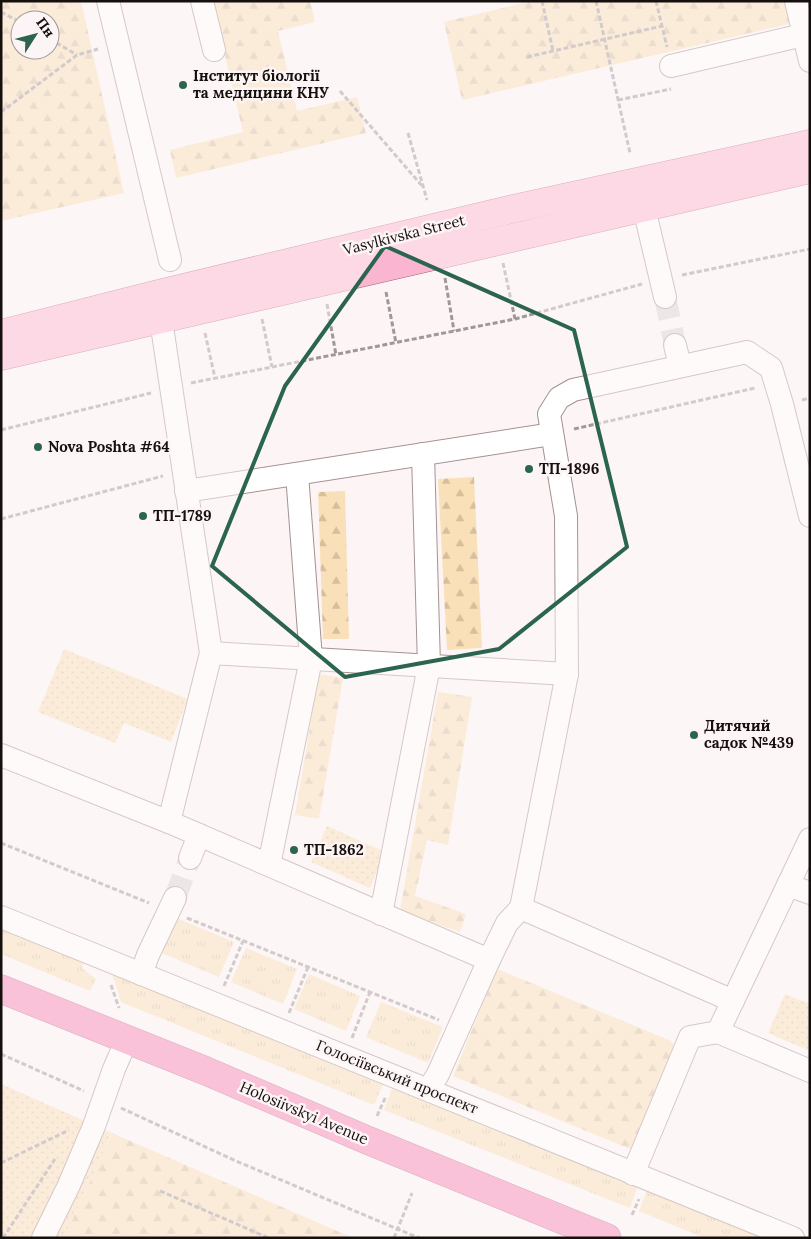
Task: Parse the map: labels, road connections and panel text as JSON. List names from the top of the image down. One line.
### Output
{"streets":{"highway":["Holosiivskyi Avenue"],"main road":["Vasylkivska Street"],"street":["Голосіївський проспект"]},"places":["Інститут біології та медицини КНУ","Nova Poshta #64","ТП-1896","ТП-1789","Дитячий садок №439","ТП-1862"],"north":"top right"}
